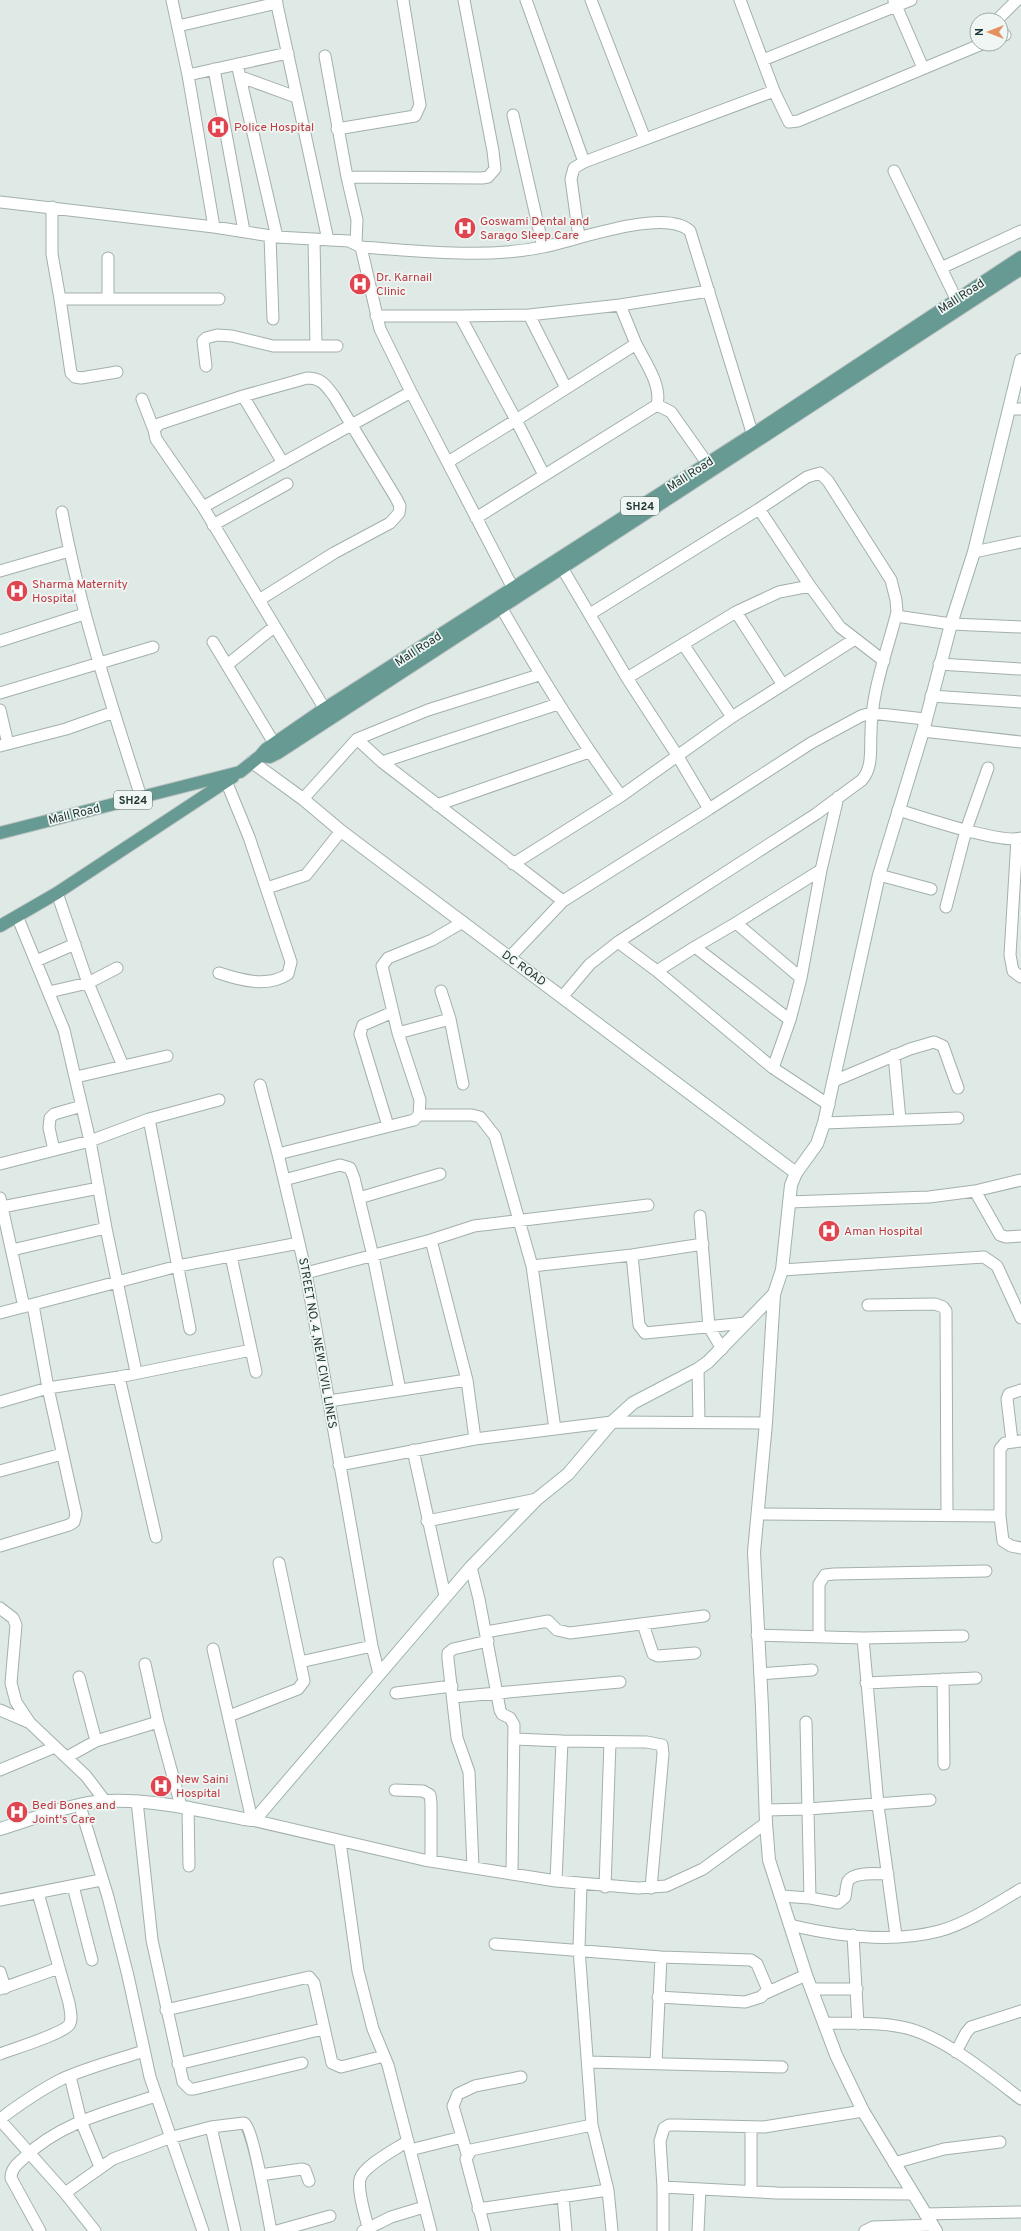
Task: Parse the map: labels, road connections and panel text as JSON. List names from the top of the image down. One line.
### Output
{"streets":{"main road":["Mall Road","SH24","DC ROAD"],"street":["STREET NO. 4 ,NEW CIVIL LINES"]},"crossings":[["Mall Road","DC ROAD"]],"places":{"hospital":["Police Hospital","Goswami Dental and Sarago Sleep Care","Dr. Karnail Clinic","Sharma Maternity Hospital","Aman Hospital","New Saini Hospital","Bedi Bones and Joint's Care"]},"north":"left"}
